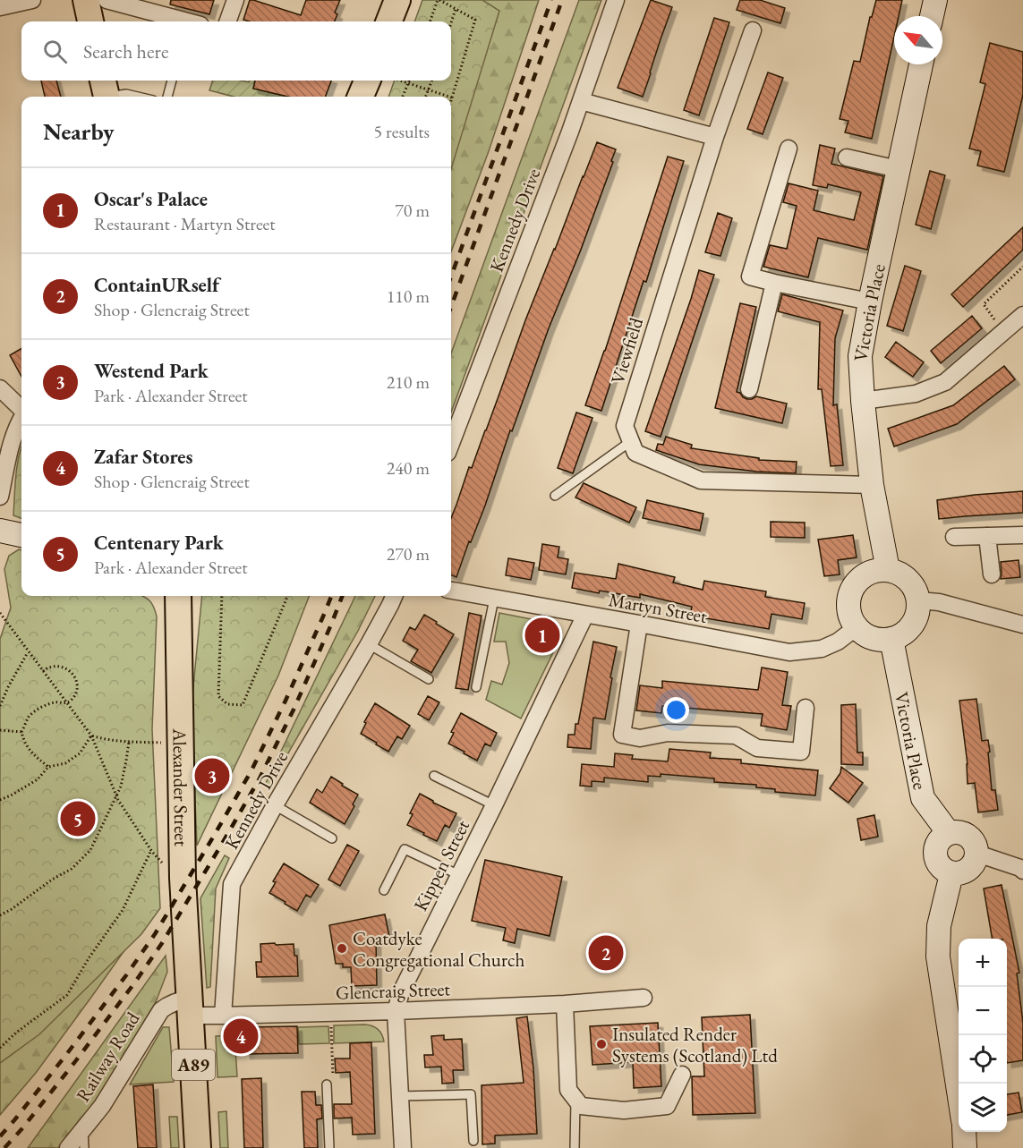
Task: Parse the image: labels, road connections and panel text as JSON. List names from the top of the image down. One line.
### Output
{"streets":{"main road":["Alexander Street","A89"],"street":["Kennedy Drive","Victoria Place","Viewfield","Martyn Street","Kippen Street","Glencraig Street","Railway Road"]},"crossings":[["Kennedy Drive","Glencraig Street"],["Victoria Place","Martyn Street"],["Martyn Street","Kippen Street"],["Alexander Street","Railway Road"],["Alexander Street","A89"],["Kippen Street","Glencraig Street"],["Railway Road","A89"]],"places":["Coatdyke Congregational Church","Insulated Render Systems (Scotland) Ltd"],"north":"top left","page":{"search":"Search here","heading":["Nearby","5 results"],"list":[{"mark":"1","name":"Oscar's Palace","note":"Restaurant · Martyn Street","value":"70 m"},{"mark":"2","name":"ContainURself","note":"Shop · Glencraig Street","value":"110 m"},{"mark":"3","name":"Westend Park","note":"Park · Alexander Street","value":"210 m"},{"mark":"4","name":"Zafar Stores","note":"Shop · Glencraig Street","value":"240 m"},{"mark":"5","name":"Centenary Park","note":"Park · Alexander Street","value":"270 m"}],"pins":["1","3","5","2","4"],"map_buttons":["+","−"]}}
